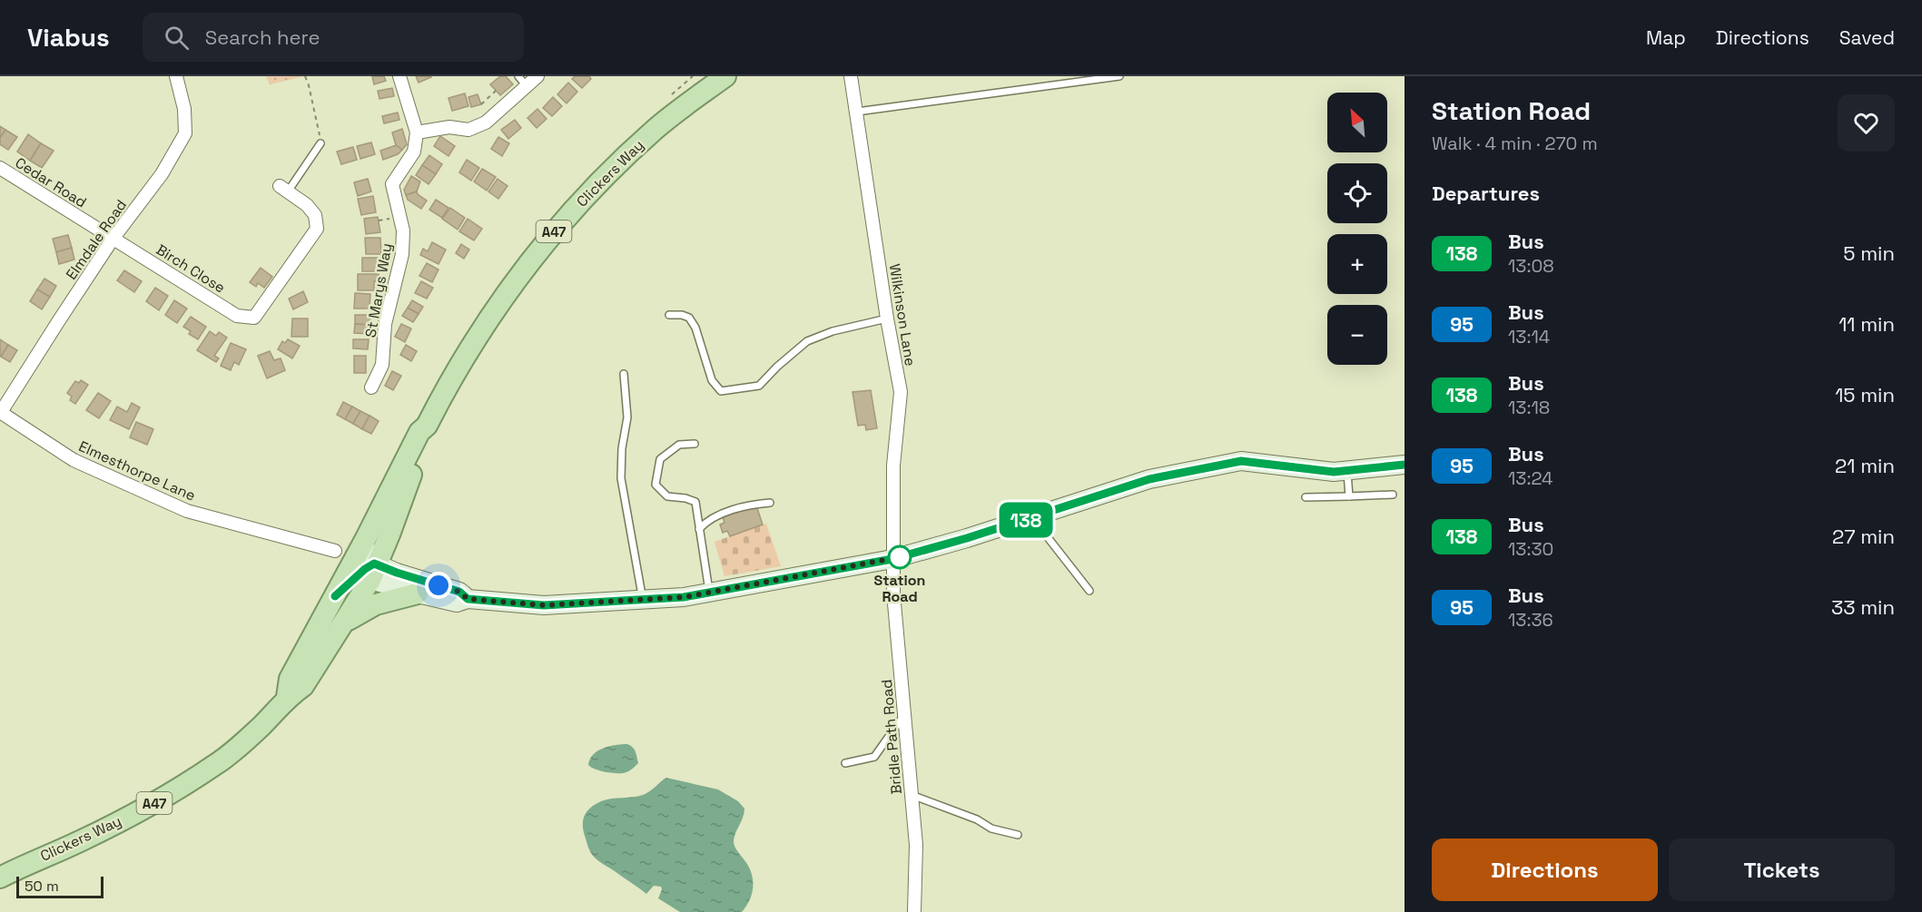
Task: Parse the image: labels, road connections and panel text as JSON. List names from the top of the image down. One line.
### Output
{"streets":{"main road":["Clickers Way","A47"],"street":["Cedar Road","Elmdale Road","Birch Close","St Marys Way","Wilkinson Lane","Elmesthorpe Lane","Bridle Path Road"]},"crossings":[["Cedar Road","Elmdale Road"],["Cedar Road","Birch Close"],["Elmdale Road","Birch Close"],["Elmdale Road","Elmesthorpe Lane"],["Wilkinson Lane","Bridle Path Road"]],"places":["Station Road"],"lines":["bus line 138"],"scale_bar":"50 m","north":"top left","page":{"header":"Viabus","search":"Search here","nav":["Map","Directions","Saved"],"on_map":"138","heading":[["Station Road","Walk · 4 min · 270 m"],"Departures"],"map_buttons":["+","−"],"list":[{"mark":"138","name":"Bus","note":"13:08","value":"5 min"},{"mark":"95","name":"Bus","note":"13:14","value":"11 min"},{"mark":"138","name":"Bus","note":"13:18","value":"15 min"},{"mark":"95","name":"Bus","note":"13:24","value":"21 min"},{"mark":"138","name":"Bus","note":"13:30","value":"27 min"},{"mark":"95","name":"Bus","note":"13:36","value":"33 min"}],"buttons":["Directions","Tickets"],"scale":"50 m"}}
